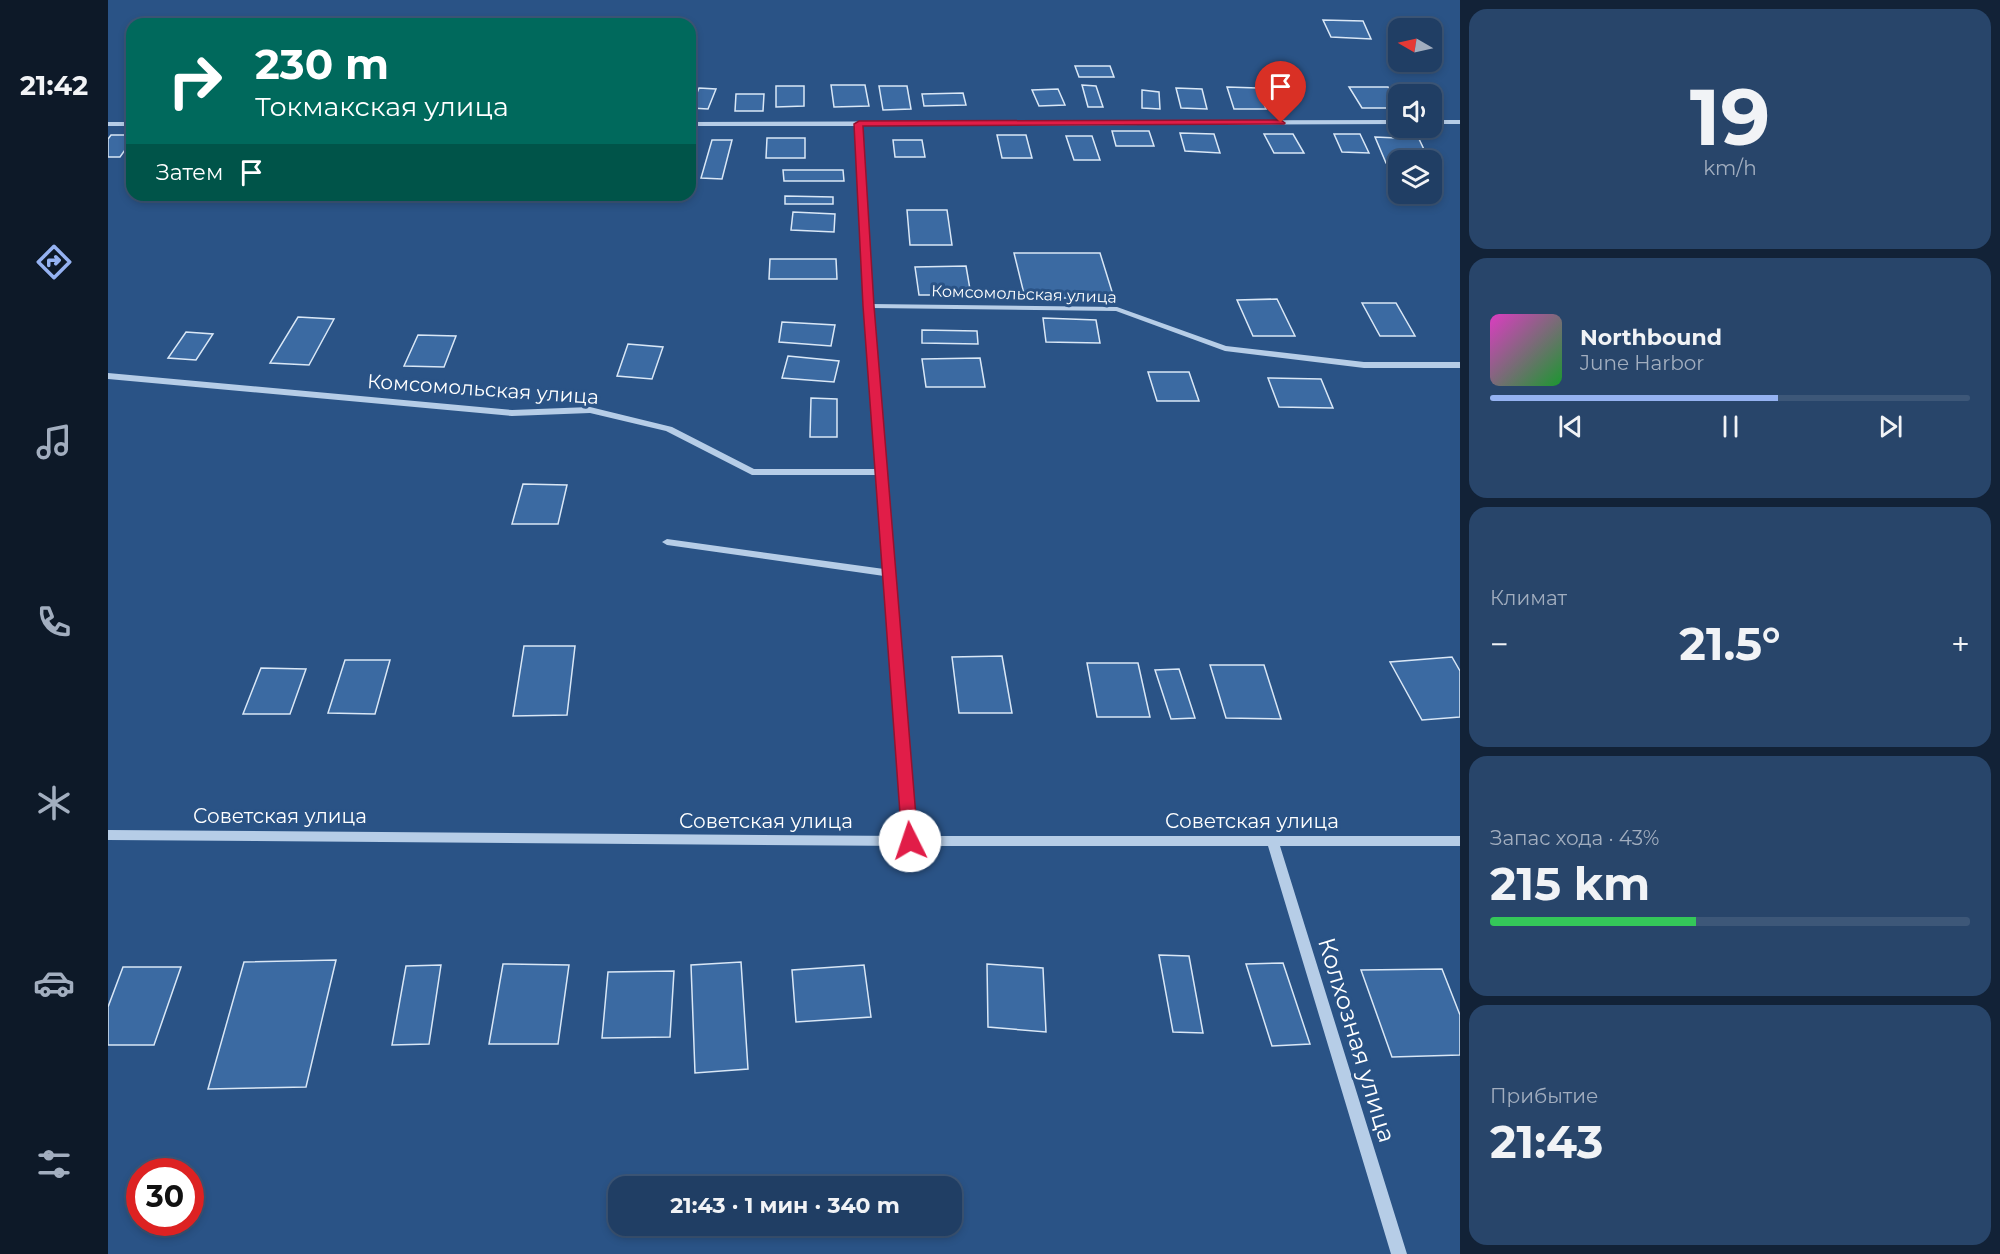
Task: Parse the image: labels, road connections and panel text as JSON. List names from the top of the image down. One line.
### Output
{"streets":{"street":["Комсомольская улица","Советская улица","Колхозная улица"]},"crossings":[["Советская улица","Колхозная улица"]],"north":"left","page":{"tabs":"21:42","tile":[["19","km/h"],"Климат",["Запас хода · 43%","215 km"],["Прибытие","21:43"]],"turn":["230 m","Токмакская улица"],"then":"Затем","song":["Northbound","June Harbor"],"heat":["−","21.5°","+"],"limit":"30","trip":"21:43 · 1 мин · 340 m"}}
